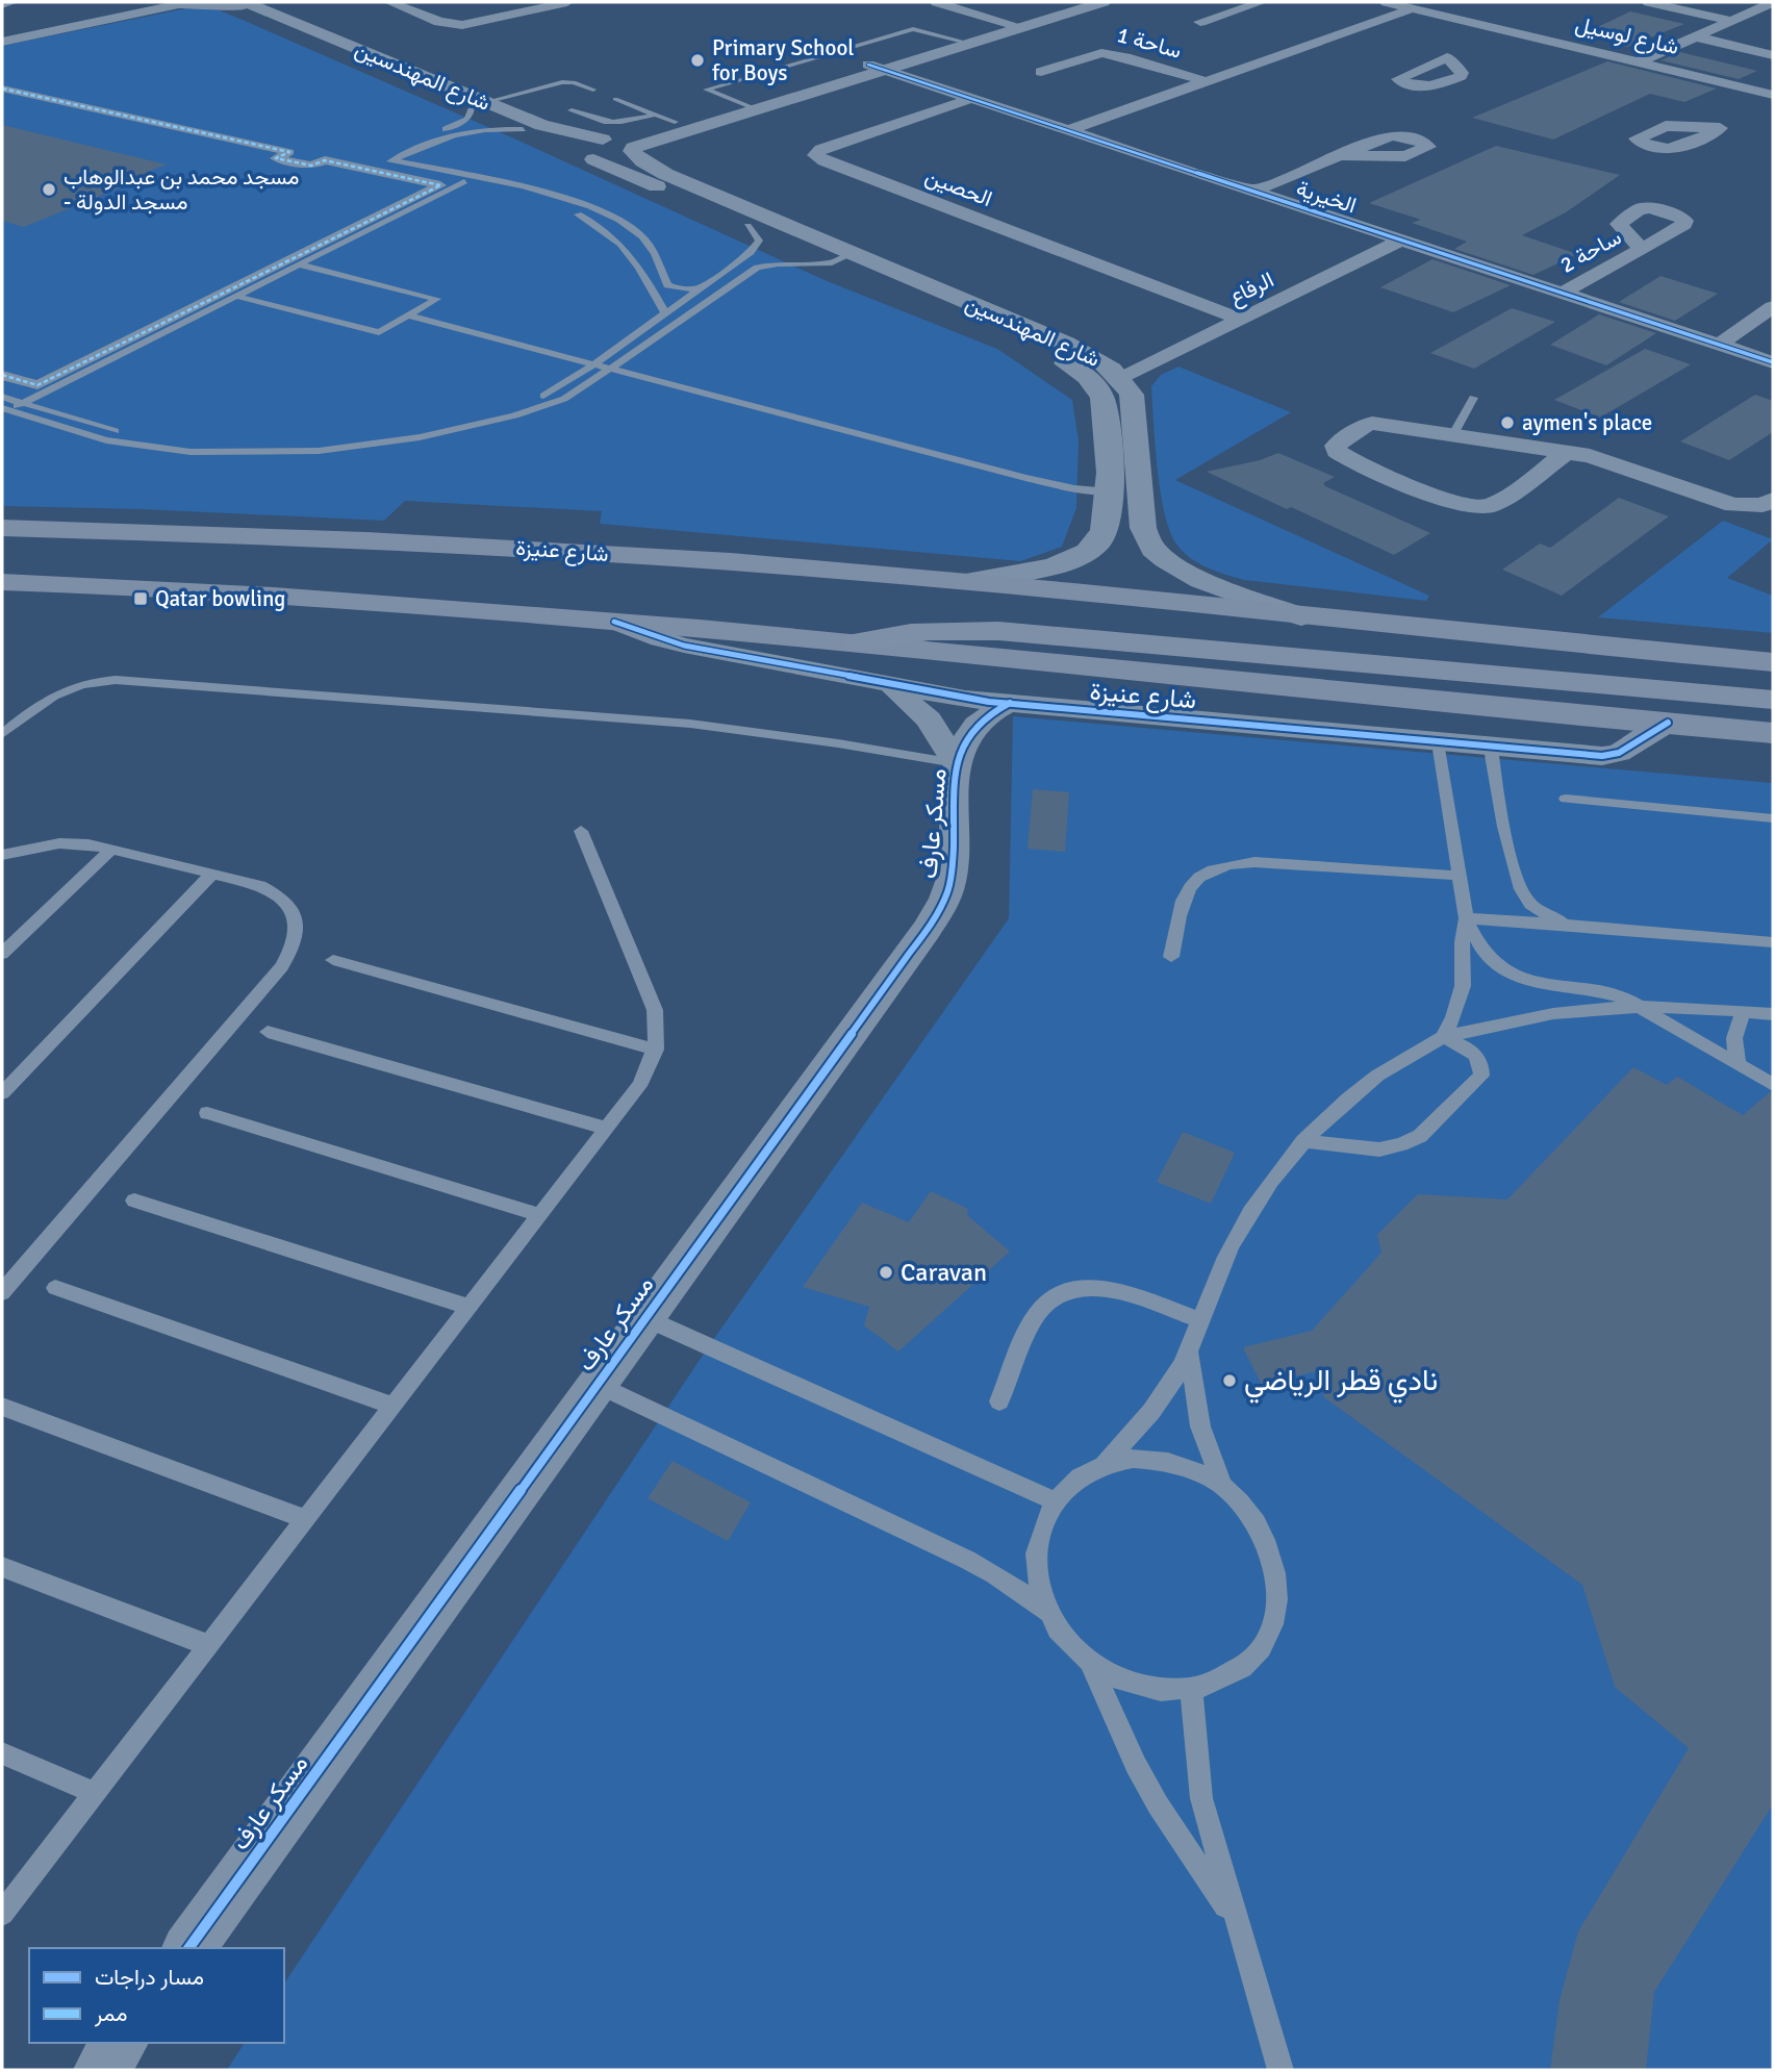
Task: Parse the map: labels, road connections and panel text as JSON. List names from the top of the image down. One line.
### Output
{"streets":{"main road":["شارع عنيزة"],"street":["شارع لوسيل","ساحة 1","شارع المهندسين","الحصين","الخيرية","ساحة 2","الرفاع","مسكر عارف"]},"crossings":[["شارع المهندسين","الرفاع"],["شارع المهندسين","شارع عنيزة"],["الحصين","الخيرية"],["الحصين","الرفاع"],["الخيرية","ساحة 2"],["الخيرية","الرفاع"],["شارع عنيزة","مسكر عارف"]],"places":{"other":["Primary School for Boys","مسجد محمد بن عبدالوهاب - مسجد الدولة","aymen's place","Caravan","نادي قطر الرياضي"],"transit":["Qatar bowling"]},"legend":["مسار دراجات","ممر"]}
